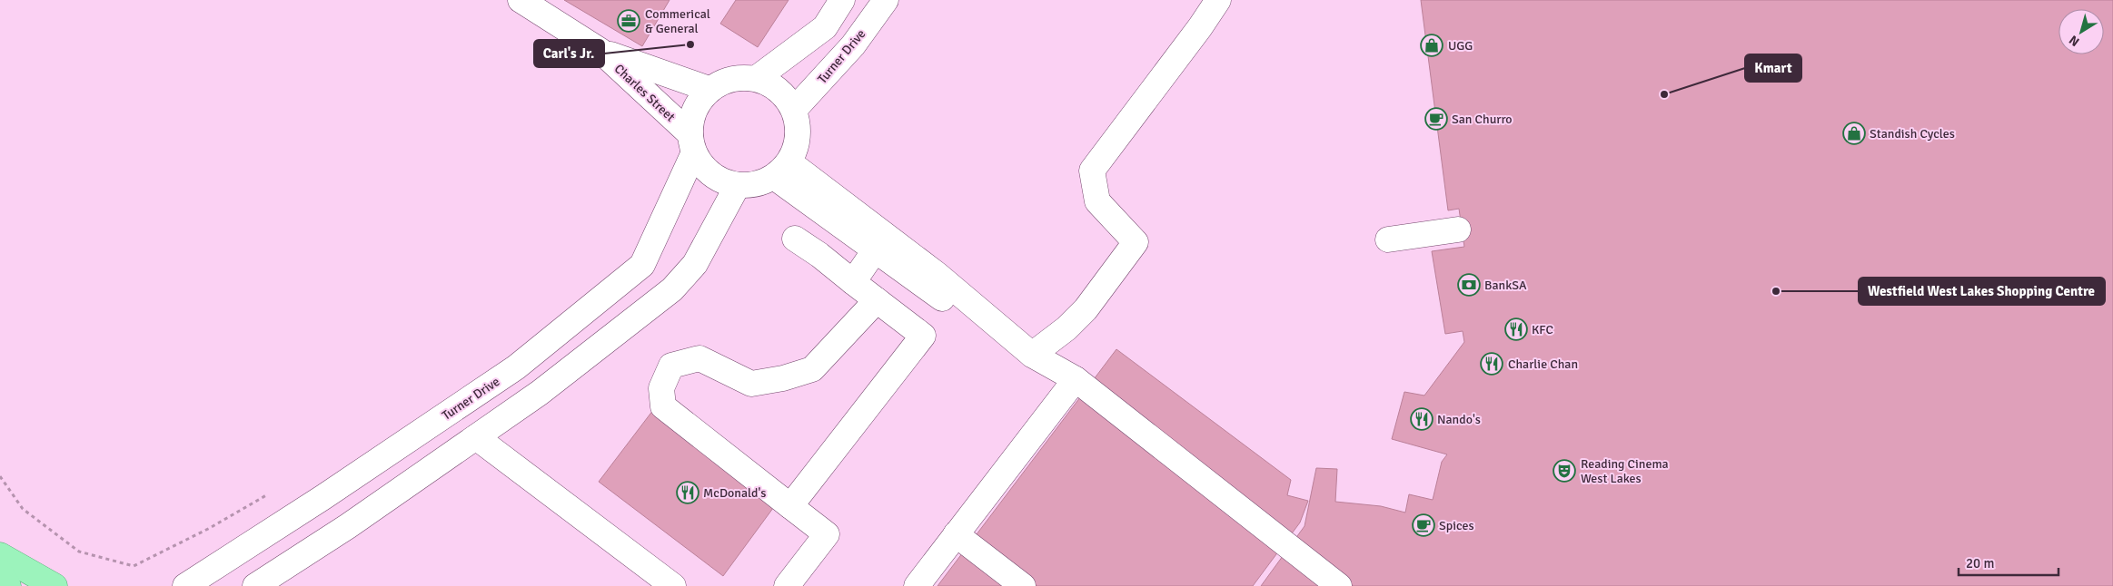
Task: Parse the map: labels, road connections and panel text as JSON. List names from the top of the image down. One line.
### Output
{"streets":{"street":["Turner Drive","Charles Street"]},"crossings":[["Turner Drive","Charles Street"]],"places":{"office":["Commerical & General"],"other":["Carl's Jr.","Kmart","Westfield West Lakes Shopping Centre"],"shop":["UGG","Standish Cycles"],"cafe":["San Churro","Spices"],"bank":["BankSA"],"restaurant":["KFC","Charlie Chan","Nando's","McDonald's"],"theatre":["Reading Cinema West Lakes"]},"scale_bar":"20 m","north":"bottom left"}
